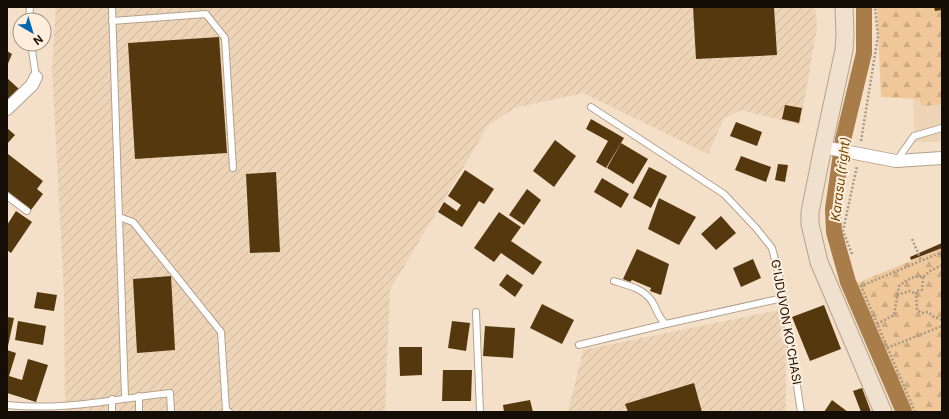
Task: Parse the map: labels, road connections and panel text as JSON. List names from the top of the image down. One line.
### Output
{"streets":{"lane":["G'IJDUVON KO'CHASI"]},"water":["Karasu (right)"],"north":"bottom right"}
